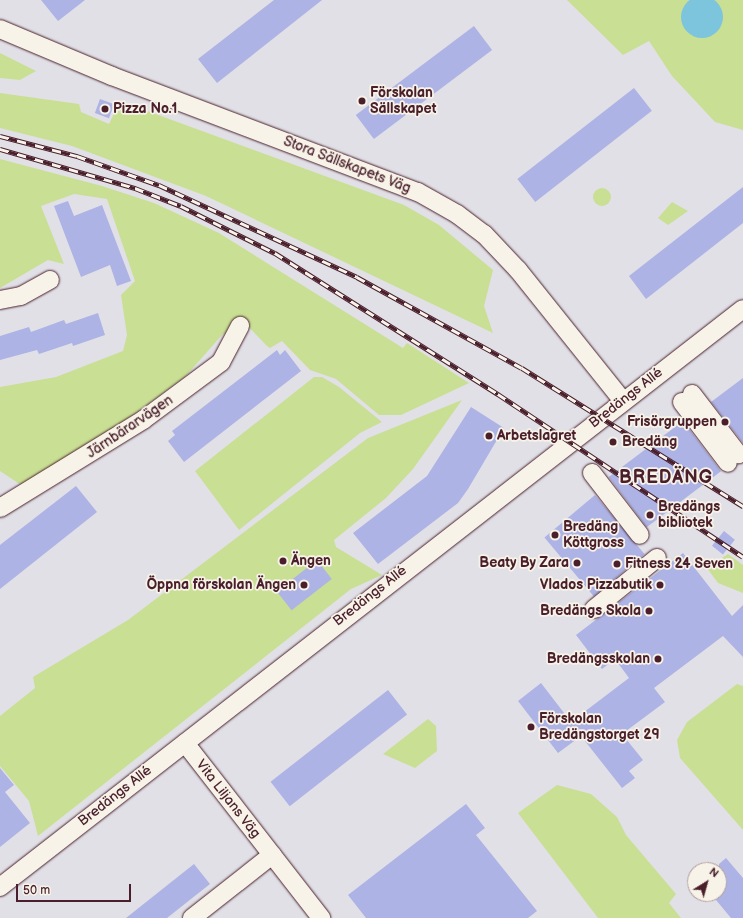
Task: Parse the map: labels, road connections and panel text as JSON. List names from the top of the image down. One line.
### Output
{"streets":{"street":["Stora Sällskapets Väg","Bredängs Allé","Järnbärarvägen","Vita Liljans Väg"]},"crossings":[["Stora Sällskapets Väg","Bredängs Allé"],["Bredängs Allé","Vita Liljans Väg"]],"districts":["BREDÄNG"],"places":["Förskolan Sällskapet","Pizza No.1","Frisörgruppen","Arbetslagret","Bredäng","Bredängs bibliotek","Bredäng Köttgross","Ängen","Beaty By Zara","Fitness 24 Seven","Öppna förskolan Ängen","Vlados Pizzabutik","Bredängs Skola","Bredängsskolan","Förskolan Bredängstorget 29"],"scale_bar":"50 m","north":"top right"}
